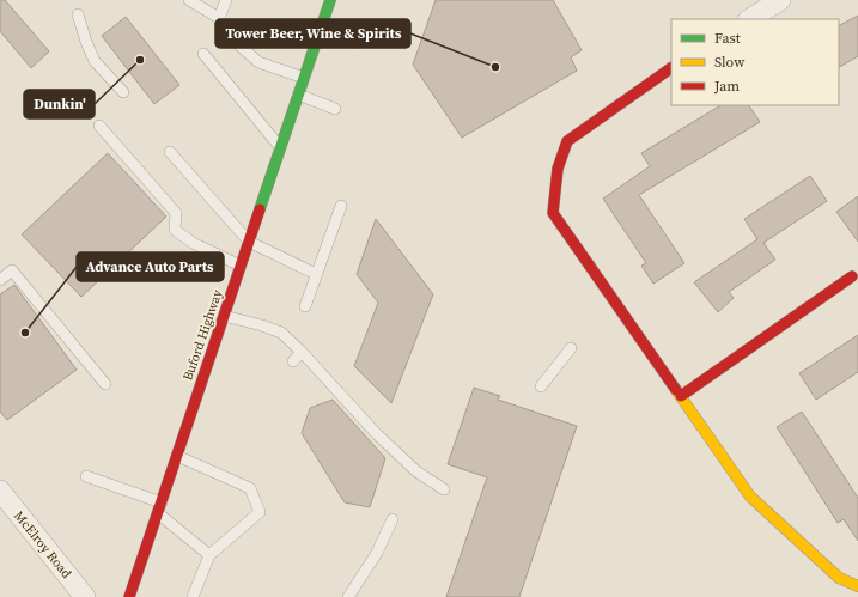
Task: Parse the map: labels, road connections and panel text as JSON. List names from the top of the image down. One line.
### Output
{"streets":{"street":["Buford Highway","McElroy Road"]},"places":["Dunkin'","Tower Beer, Wine & Spirits","Advance Auto Parts"],"legend":["Fast","Slow","Jam"]}
